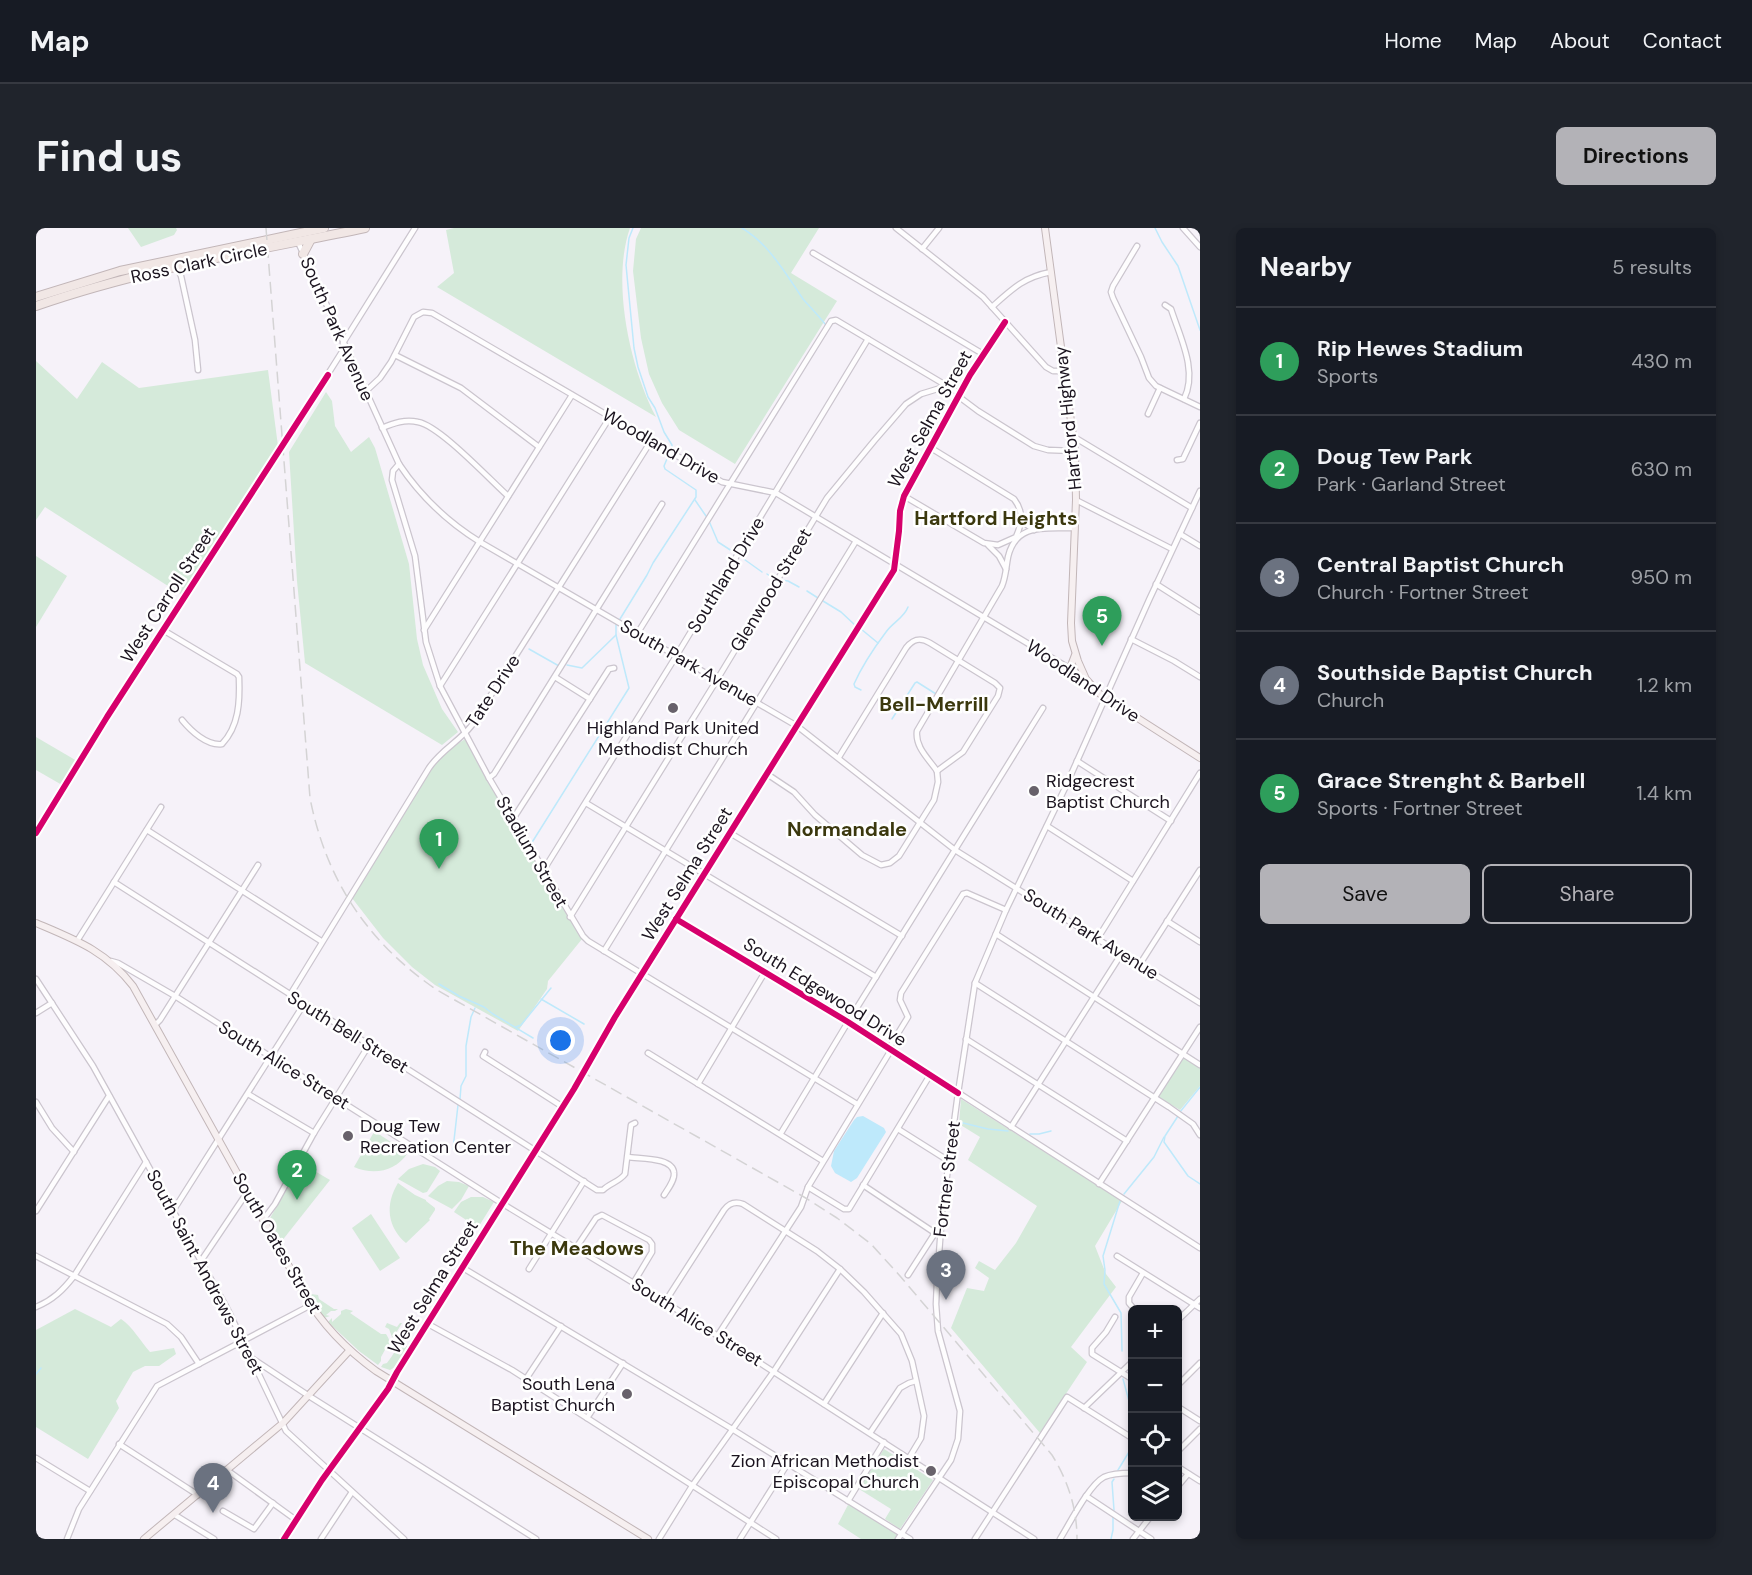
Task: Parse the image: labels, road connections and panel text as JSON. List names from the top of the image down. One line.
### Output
{"streets":{"highway":["Ross Clark Circle"],"main road":["Hartford Highway","Woodland Drive","South Oates Street"],"street":["South Park Avenue","West Selma Street","Southland Drive","Glenwood Street","West Carroll Street","Tate Drive","Stadium Street","South Edgewood Drive","South Bell Street","South Alice Street","Fortner Street","South Saint Andrews Street"]},"crossings":[["Ross Clark Circle","South Park Avenue"],["South Park Avenue","West Selma Street"],["South Park Avenue","Woodland Drive"],["South Park Avenue","Southland Drive"],["South Park Avenue","Glenwood Street"],["South Park Avenue","West Carroll Street"],["South Park Avenue","Tate Drive"],["South Park Avenue","Stadium Street"],["South Park Avenue","Fortner Street"],["Hartford Highway","Woodland Drive"],["West Selma Street","Woodland Drive"],["West Selma Street","Stadium Street"],["West Selma Street","South Edgewood Drive"],["West Selma Street","South Bell Street"],["West Selma Street","South Alice Street"],["West Selma Street","South Oates Street"],["West Selma Street","South Saint Andrews Street"],["Woodland Drive","Southland Drive"],["Woodland Drive","Glenwood Street"],["Woodland Drive","Tate Drive"],["Woodland Drive","Fortner Street"],["Southland Drive","Stadium Street"],["Glenwood Street","Stadium Street"],["Tate Drive","Stadium Street"],["Tate Drive","South Bell Street"],["South Edgewood Drive","Fortner Street"],["South Alice Street","Fortner Street"],["South Alice Street","South Oates Street"]],"districts":["Hartford Heights","Bell-Merrill","Normandale","The Meadows"],"places":["Highland Park United Methodist Church","Ridgecrest Baptist Church","Doug Tew Recreation Center","South Lena Baptist Church","Zion African Methodist Episcopal Church"],"page":{"header":"Map","nav":["Home","Map","About","Contact"],"buttons":["Directions",["Save","Share"]],"title":"Find us","heading":["Nearby","5 results"],"list":[{"mark":"1","name":"Rip Hewes Stadium","note":"Sports","value":"430 m"},{"mark":"2","name":"Doug Tew Park","note":"Park · Garland Street","value":"630 m"},{"mark":"3","name":"Central Baptist Church","note":"Church · Fortner Street","value":"950 m"},{"mark":"4","name":"Southside Baptist Church","note":"Church","value":"1.2 km"},{"mark":"5","name":"Grace Strenght & Barbell","note":"Sports · Fortner Street","value":"1.4 km"}],"pins":["5","1","2","3","4"],"map_buttons":["+","−"]}}
